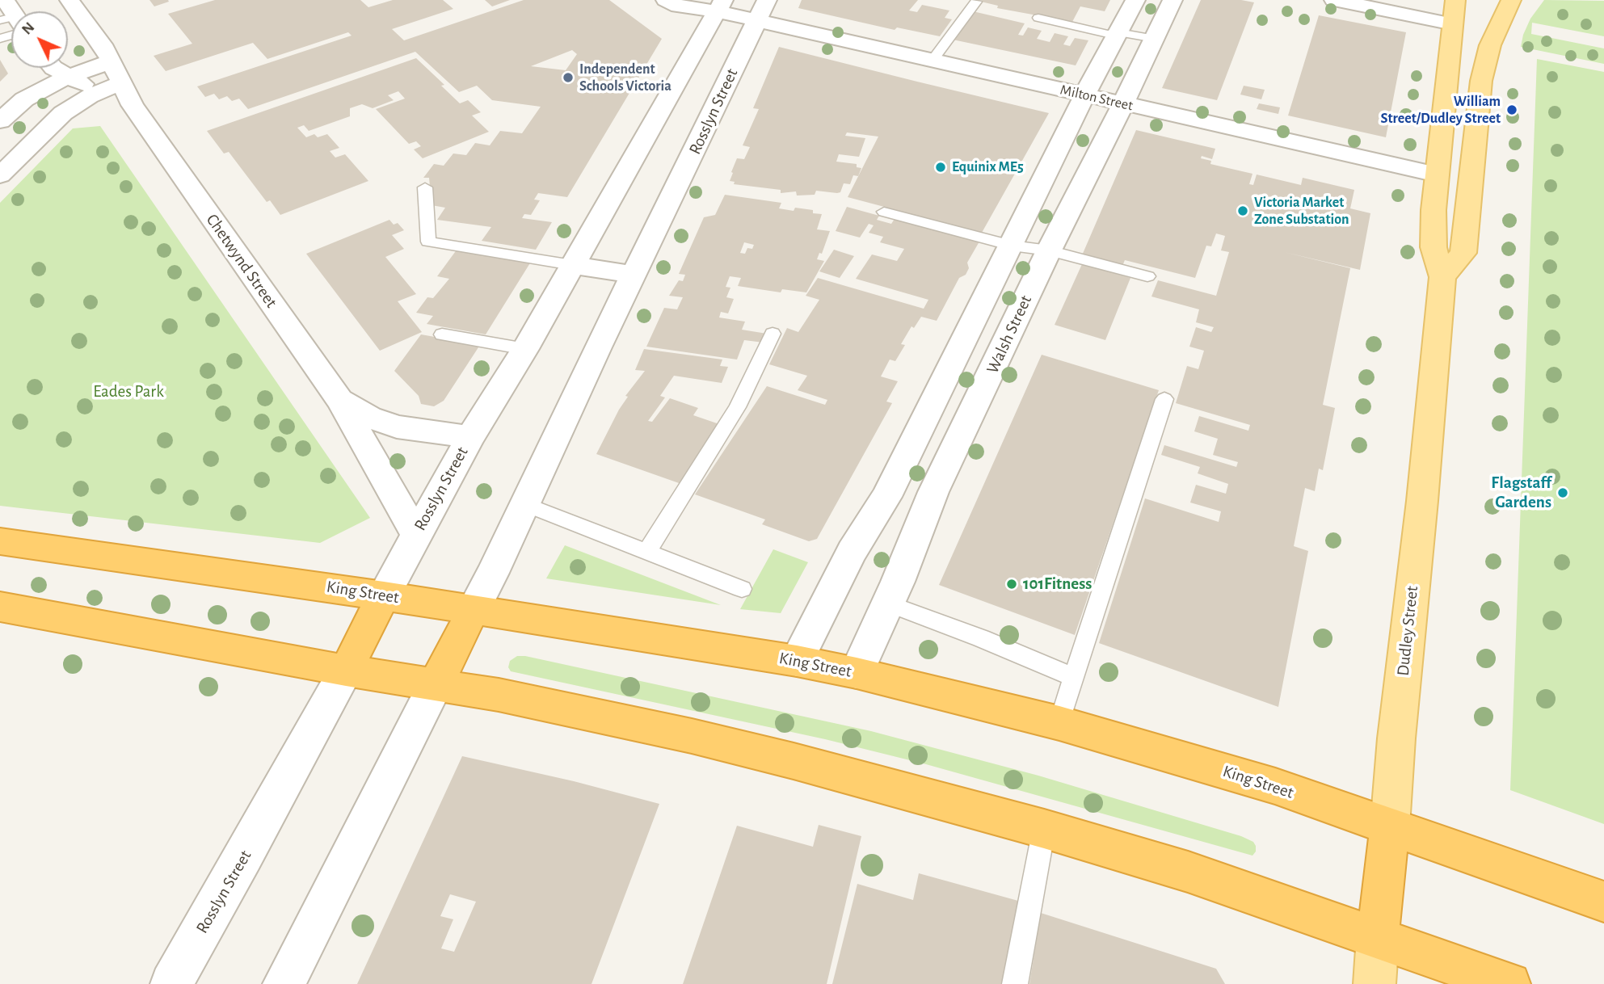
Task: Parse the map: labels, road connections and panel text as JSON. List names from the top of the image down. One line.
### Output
{"streets":{"highway":["Rosslyn Street","King Street","Dudley Street"],"street":["Milton Street","Chetwynd Street","Walsh Street"]},"crossings":[["Milton Street","Rosslyn Street"],["Milton Street","Walsh Street"],["Milton Street","Dudley Street"],["Rosslyn Street","Chetwynd Street"],["Rosslyn Street","King Street"],["Walsh Street","King Street"],["King Street","Dudley Street"]],"parks":["Eades Park"],"places":["Independent Schools Victoria","William Street/Dudley Street","Equinix ME5","Victoria Market Zone Substation","Flagstaff Gardens","101Fitness"],"north":"top left"}
